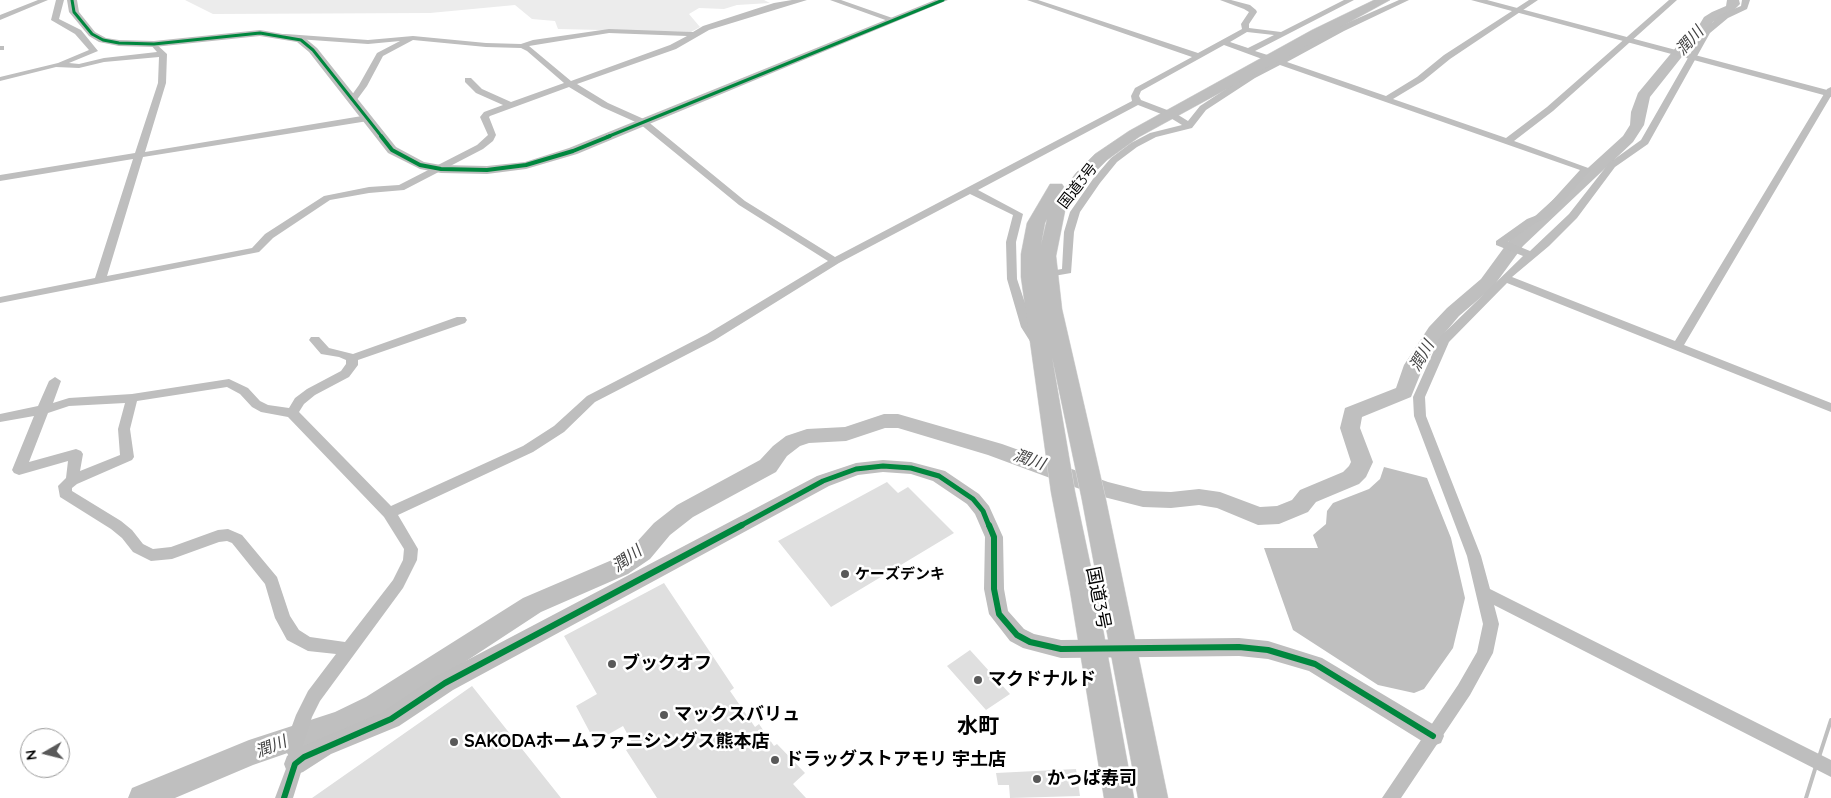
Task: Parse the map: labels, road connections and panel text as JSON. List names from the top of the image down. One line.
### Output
{"streets":{"highway":["国道3号"]},"districts":["水町"],"water":["潤川"],"places":["ケーズデンキ","ブックオフ","マクドナルド","マックスバリュ","SAKODAホームファニシングス熊本店","ドラッグストアモリ 宇土店","かっぱ寿司"],"north":"left"}
